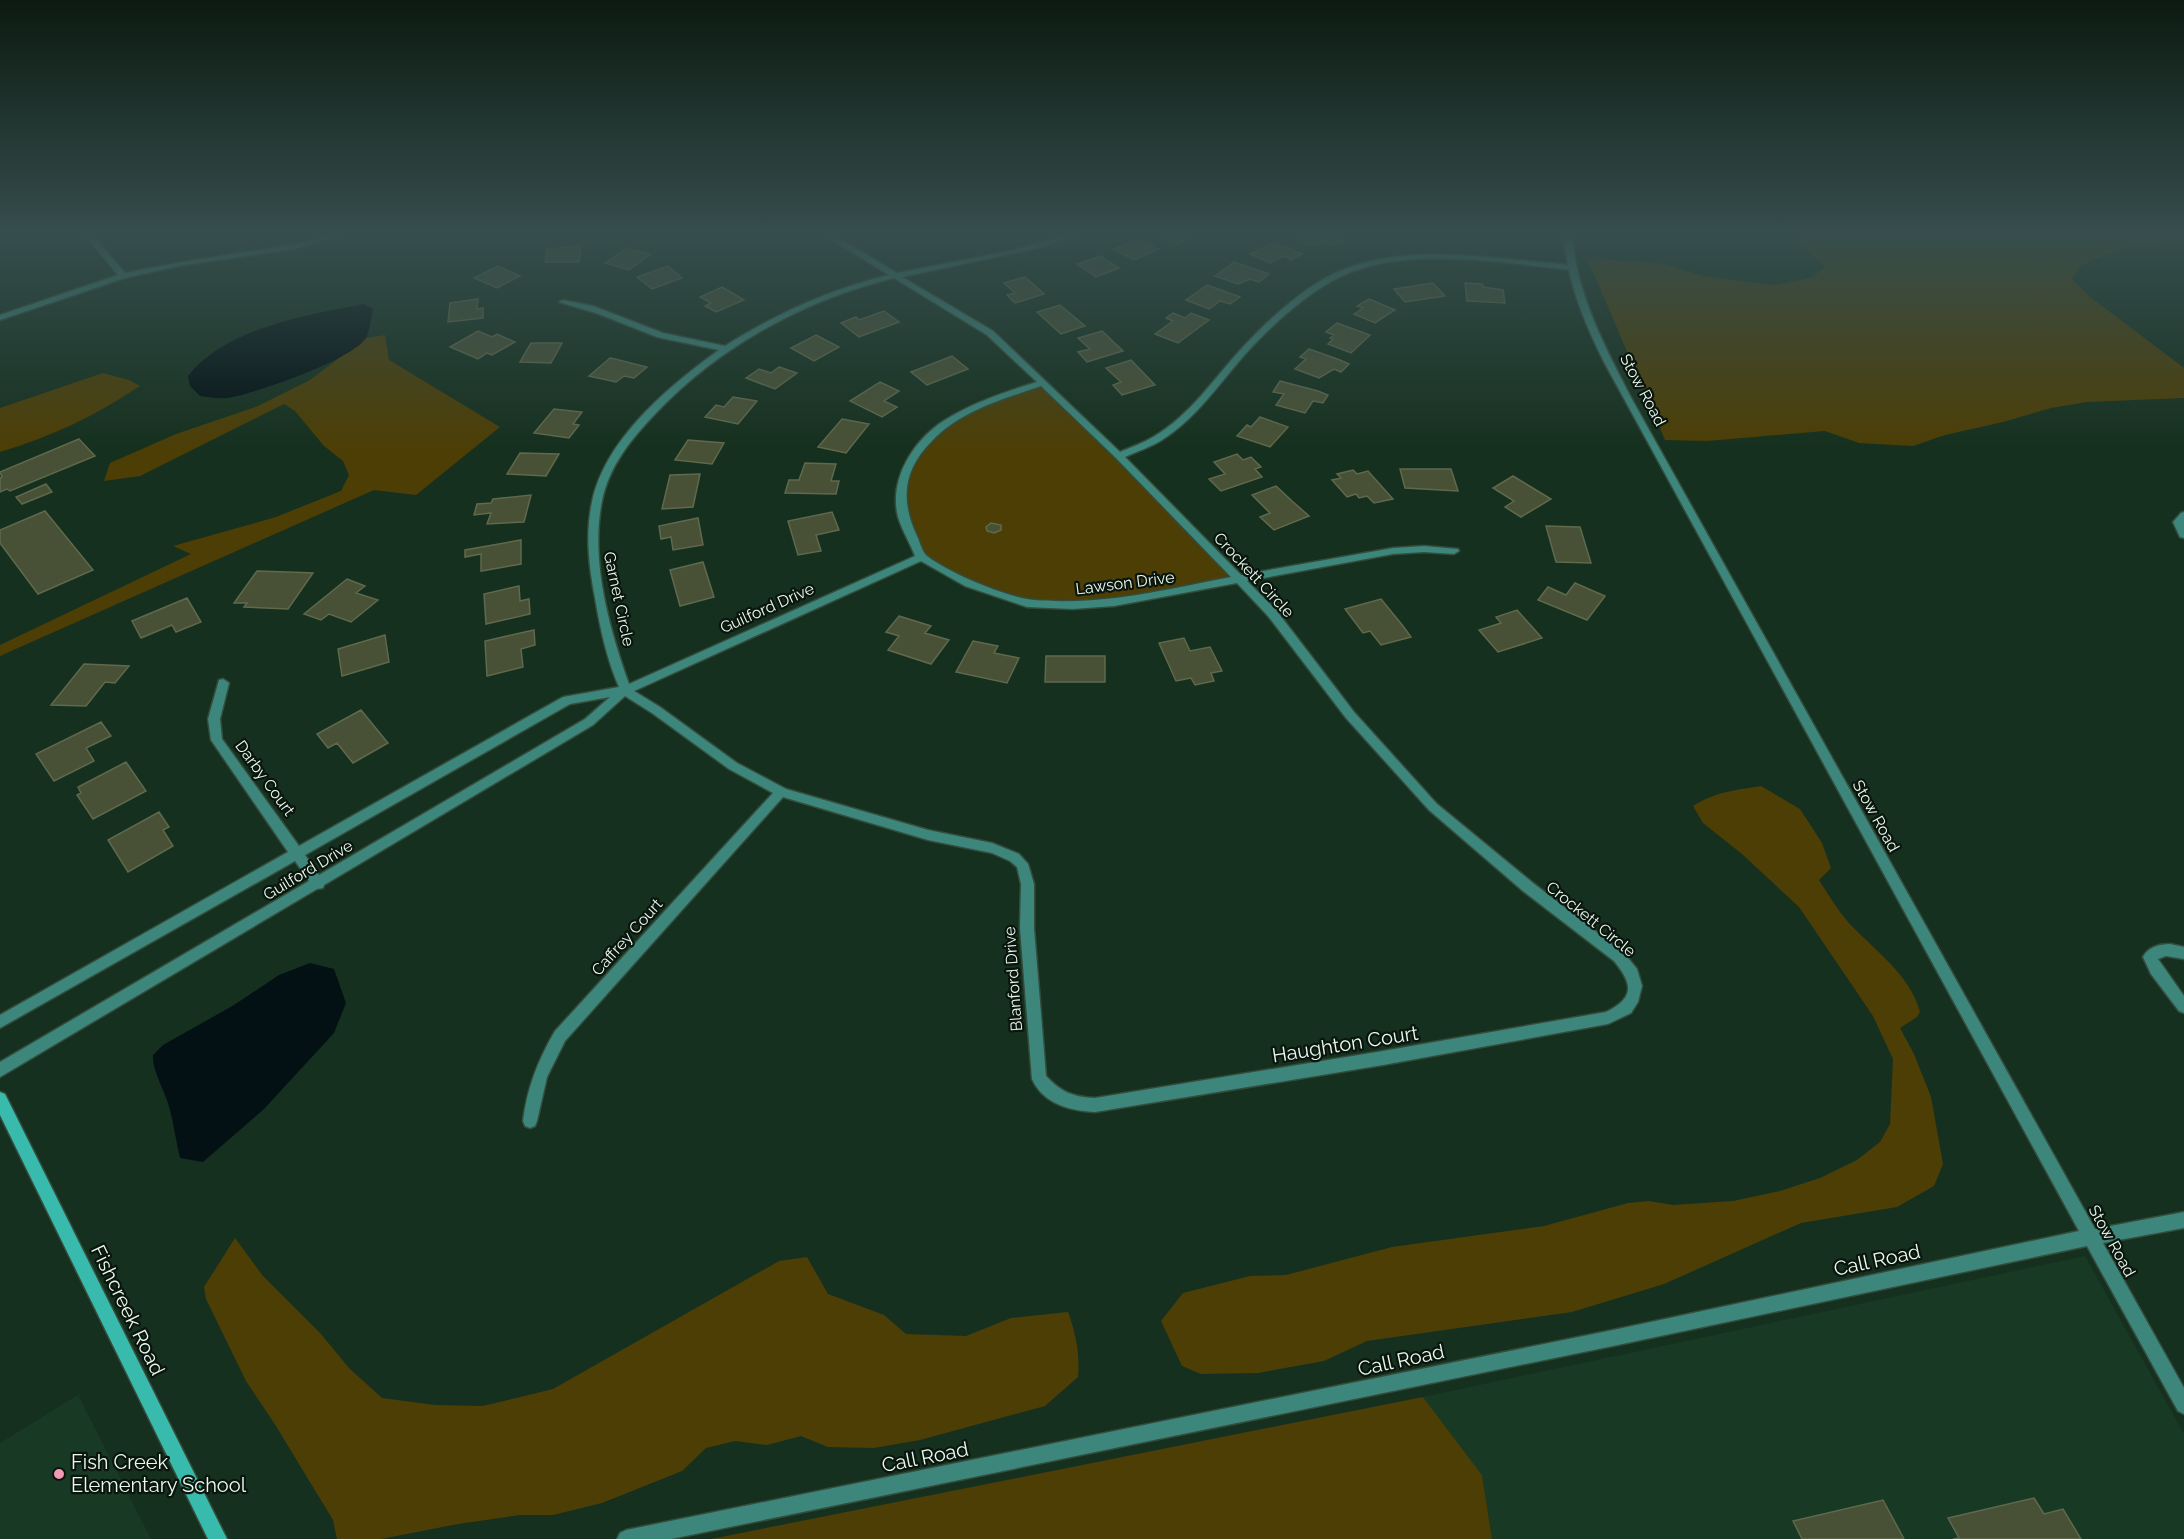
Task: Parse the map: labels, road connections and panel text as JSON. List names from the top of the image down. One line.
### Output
{"streets":{"main road":["Fishcreek Road"],"street":["Stow Road","Crockett Circle","Lawson Drive","Garnet Circle","Guilford Drive","Darby Court","Caffrey Court","Blanford Drive","Haughton Court","Call Road"]},"crossings":[["Stow Road","Call Road"],["Crockett Circle","Lawson Drive"],["Crockett Circle","Haughton Court"],["Lawson Drive","Guilford Drive"],["Garnet Circle","Guilford Drive"],["Guilford Drive","Darby Court"],["Caffrey Court","Blanford Drive"],["Blanford Drive","Haughton Court"]],"places":["Fish Creek Elementary School"]}
